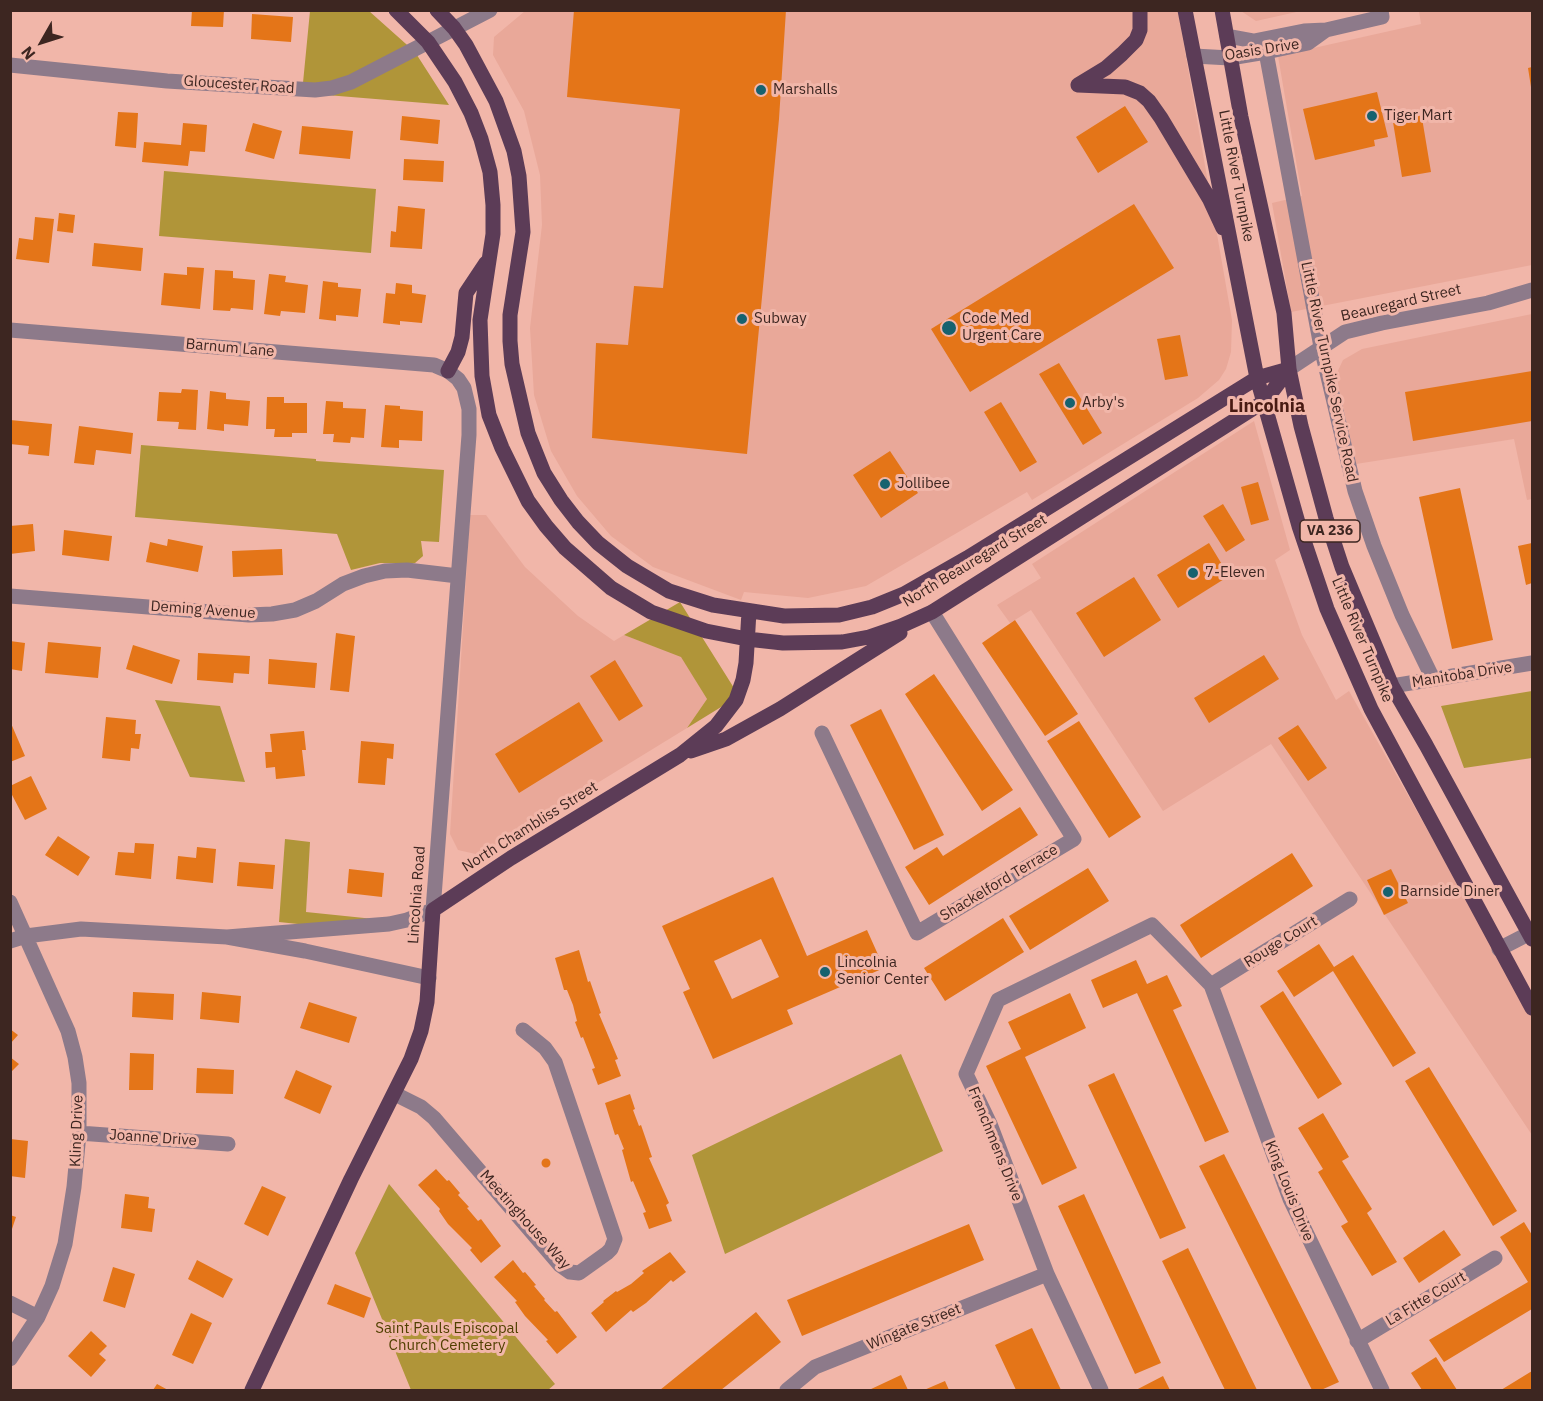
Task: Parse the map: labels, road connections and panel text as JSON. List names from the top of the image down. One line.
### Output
{"streets":{"main road":["Little River Turnpike","Beauregard Street","VA 236","North Beauregard Street","North Chambliss Street","Lincolnia Road"],"street":["Oasis Drive","Gloucester Road","Barnum Lane","Little River Turnpike Service Road","Deming Avenue","Manitoba Drive","Shackelford Terrace","Rouge Court","Kling Drive","Joanne Drive","Frenchmens Drive","King Louis Drive","Meetinghouse Way","La Fitte Court","Wingate Street"]},"crossings":[["Oasis Drive","Little River Turnpike"],["Oasis Drive","Little River Turnpike Service Road"],["Gloucester Road","North Beauregard Street"],["Little River Turnpike","Beauregard Street"],["Little River Turnpike","North Beauregard Street"],["Little River Turnpike","Manitoba Drive"],["Beauregard Street","Little River Turnpike Service Road"],["Beauregard Street","North Beauregard Street"],["Barnum Lane","Lincolnia Road"],["Little River Turnpike Service Road","Manitoba Drive"],["North Beauregard Street","North Chambliss Street"],["North Beauregard Street","Shackelford Terrace"],["Deming Avenue","Lincolnia Road"],["North Chambliss Street","Lincolnia Road"],["North Chambliss Street","Kling Drive"],["Lincolnia Road","Meetinghouse Way"],["Rouge Court","Frenchmens Drive"],["Rouge Court","King Louis Drive"],["Kling Drive","Joanne Drive"],["Frenchmens Drive","King Louis Drive"],["Frenchmens Drive","Wingate Street"],["King Louis Drive","La Fitte Court"]],"districts":["Lincolnia"],"parks":["Saint Pauls Episcopal Church Cemetery"],"places":["Marshalls","Tiger Mart","Subway","Code Med Urgent Care","Arby's","Jollibee","7-Eleven","Barnside Diner","Lincolnia Senior Center"],"north":"bottom left"}
